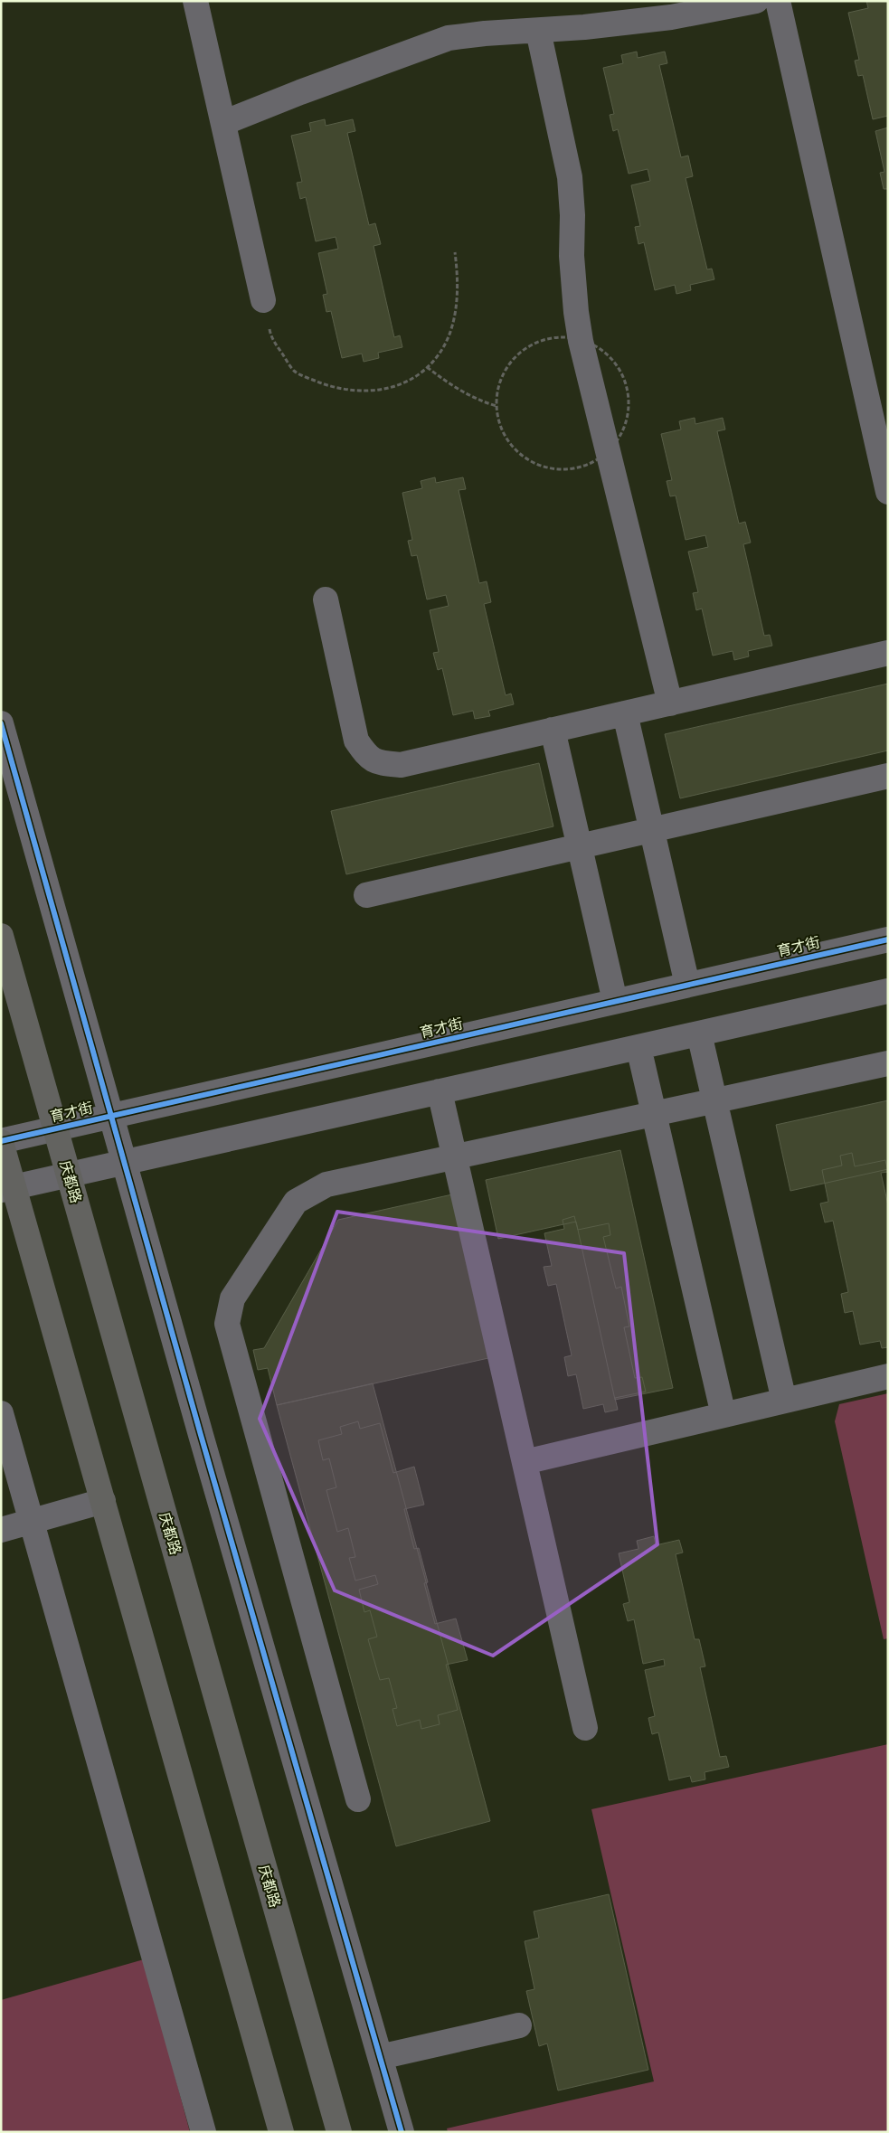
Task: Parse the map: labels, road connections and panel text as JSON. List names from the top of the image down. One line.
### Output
{"streets":{"highway":["庆都路"],"street":["育才街"]},"crossings":[["育才街","庆都路"]]}
